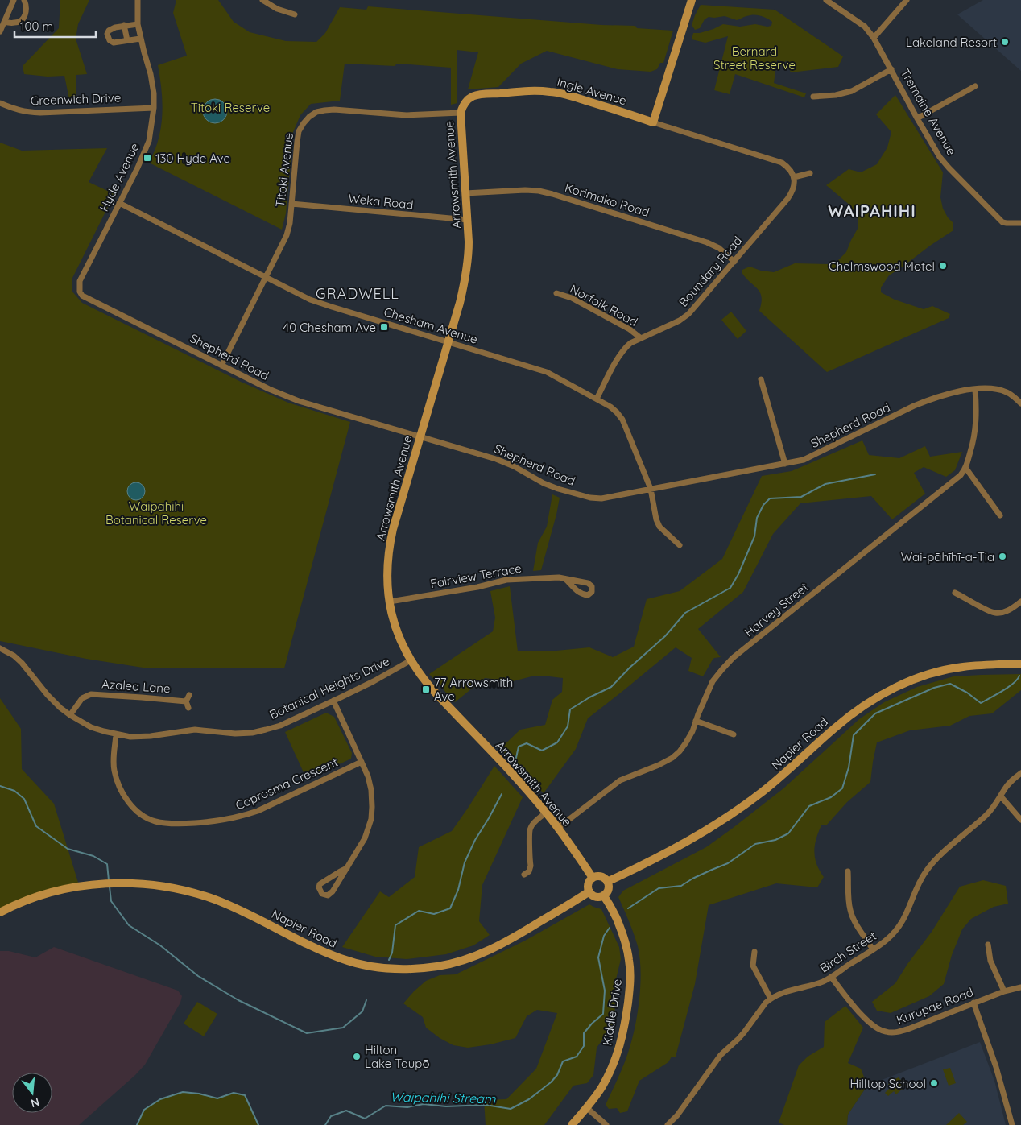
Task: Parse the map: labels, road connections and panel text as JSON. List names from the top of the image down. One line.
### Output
{"streets":{"street":["Ingle Avenue","Greenwich Drive","Tremaine Avenue","Titoki Avenue","Arrowsmith Avenue","Hyde Avenue","Korimako Road","Weka Road","Boundary Road","Norfolk Road","Chesham Avenue","Shepherd Road","Fairview Terrace","Harvey Street","Azalea Lane","Botanical Heights Drive","Napier Road","Coprosma Crescent","Birch Street","Kurupae Road","Kiddle Drive"]},"crossings":[["Ingle Avenue","Titoki Avenue"],["Ingle Avenue","Arrowsmith Avenue"],["Greenwich Drive","Hyde Avenue"],["Titoki Avenue","Arrowsmith Avenue"],["Titoki Avenue","Weka Road"],["Titoki Avenue","Chesham Avenue"],["Titoki Avenue","Shepherd Road"],["Arrowsmith Avenue","Korimako Road"],["Arrowsmith Avenue","Weka Road"],["Arrowsmith Avenue","Chesham Avenue"],["Arrowsmith Avenue","Shepherd Road"],["Arrowsmith Avenue","Fairview Terrace"],["Arrowsmith Avenue","Harvey Street"],["Arrowsmith Avenue","Botanical Heights Drive"],["Arrowsmith Avenue","Napier Road"],["Arrowsmith Avenue","Kiddle Drive"],["Hyde Avenue","Chesham Avenue"],["Hyde Avenue","Shepherd Road"],["Korimako Road","Boundary Road"],["Boundary Road","Norfolk Road"],["Boundary Road","Chesham Avenue"],["Chesham Avenue","Shepherd Road"],["Azalea Lane","Botanical Heights Drive"],["Botanical Heights Drive","Coprosma Crescent"],["Napier Road","Kiddle Drive"],["Birch Street","Kurupae Road"]],"districts":["WAIPAHIHI","GRADWELL"],"water":["Waipahihi Stream"],"parks":["Bernard Street Reserve","Titoki Reserve","Waipahihi Botanical Reserve"],"places":{"other":["Lakeland Resort","Chelmswood Motel","Wai-pāhīhī-a-Tia","Hilton Lake Taupō","Hilltop School"],"transit":["130 Hyde Ave","40 Chesham Ave","77 Arrowsmith Ave"]},"scale_bar":"100 m","north":"bottom"}
